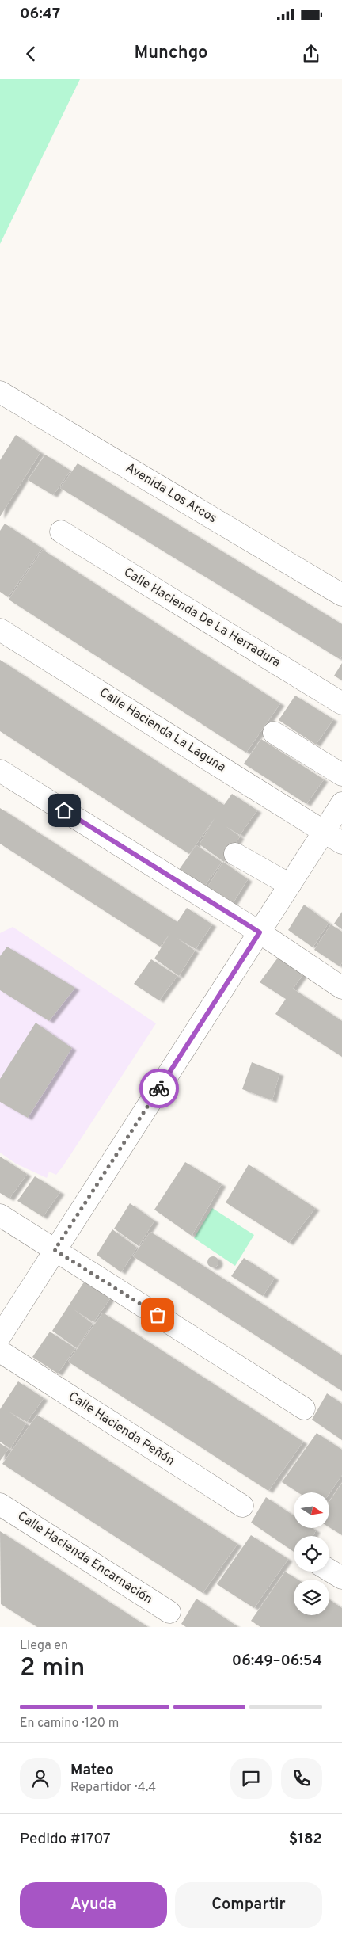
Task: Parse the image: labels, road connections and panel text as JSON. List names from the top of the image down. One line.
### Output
{"streets":{"street":["Avenida Los Arcos","Calle Hacienda De La Herradura","Calle Hacienda La Laguna","Calle Hacienda Peñón","Calle Hacienda Encarnación"]},"north":"right","page":{"status":"06:47","header":"Munchgo","heading":["2 min","Llega en","06:49–06:54"],"panel":["Mateo","Repartidor · 4.4","Pedido #1707","$182"],"bar":"En camino · 120 m","buttons":["Ayuda","Compartir"]}}
